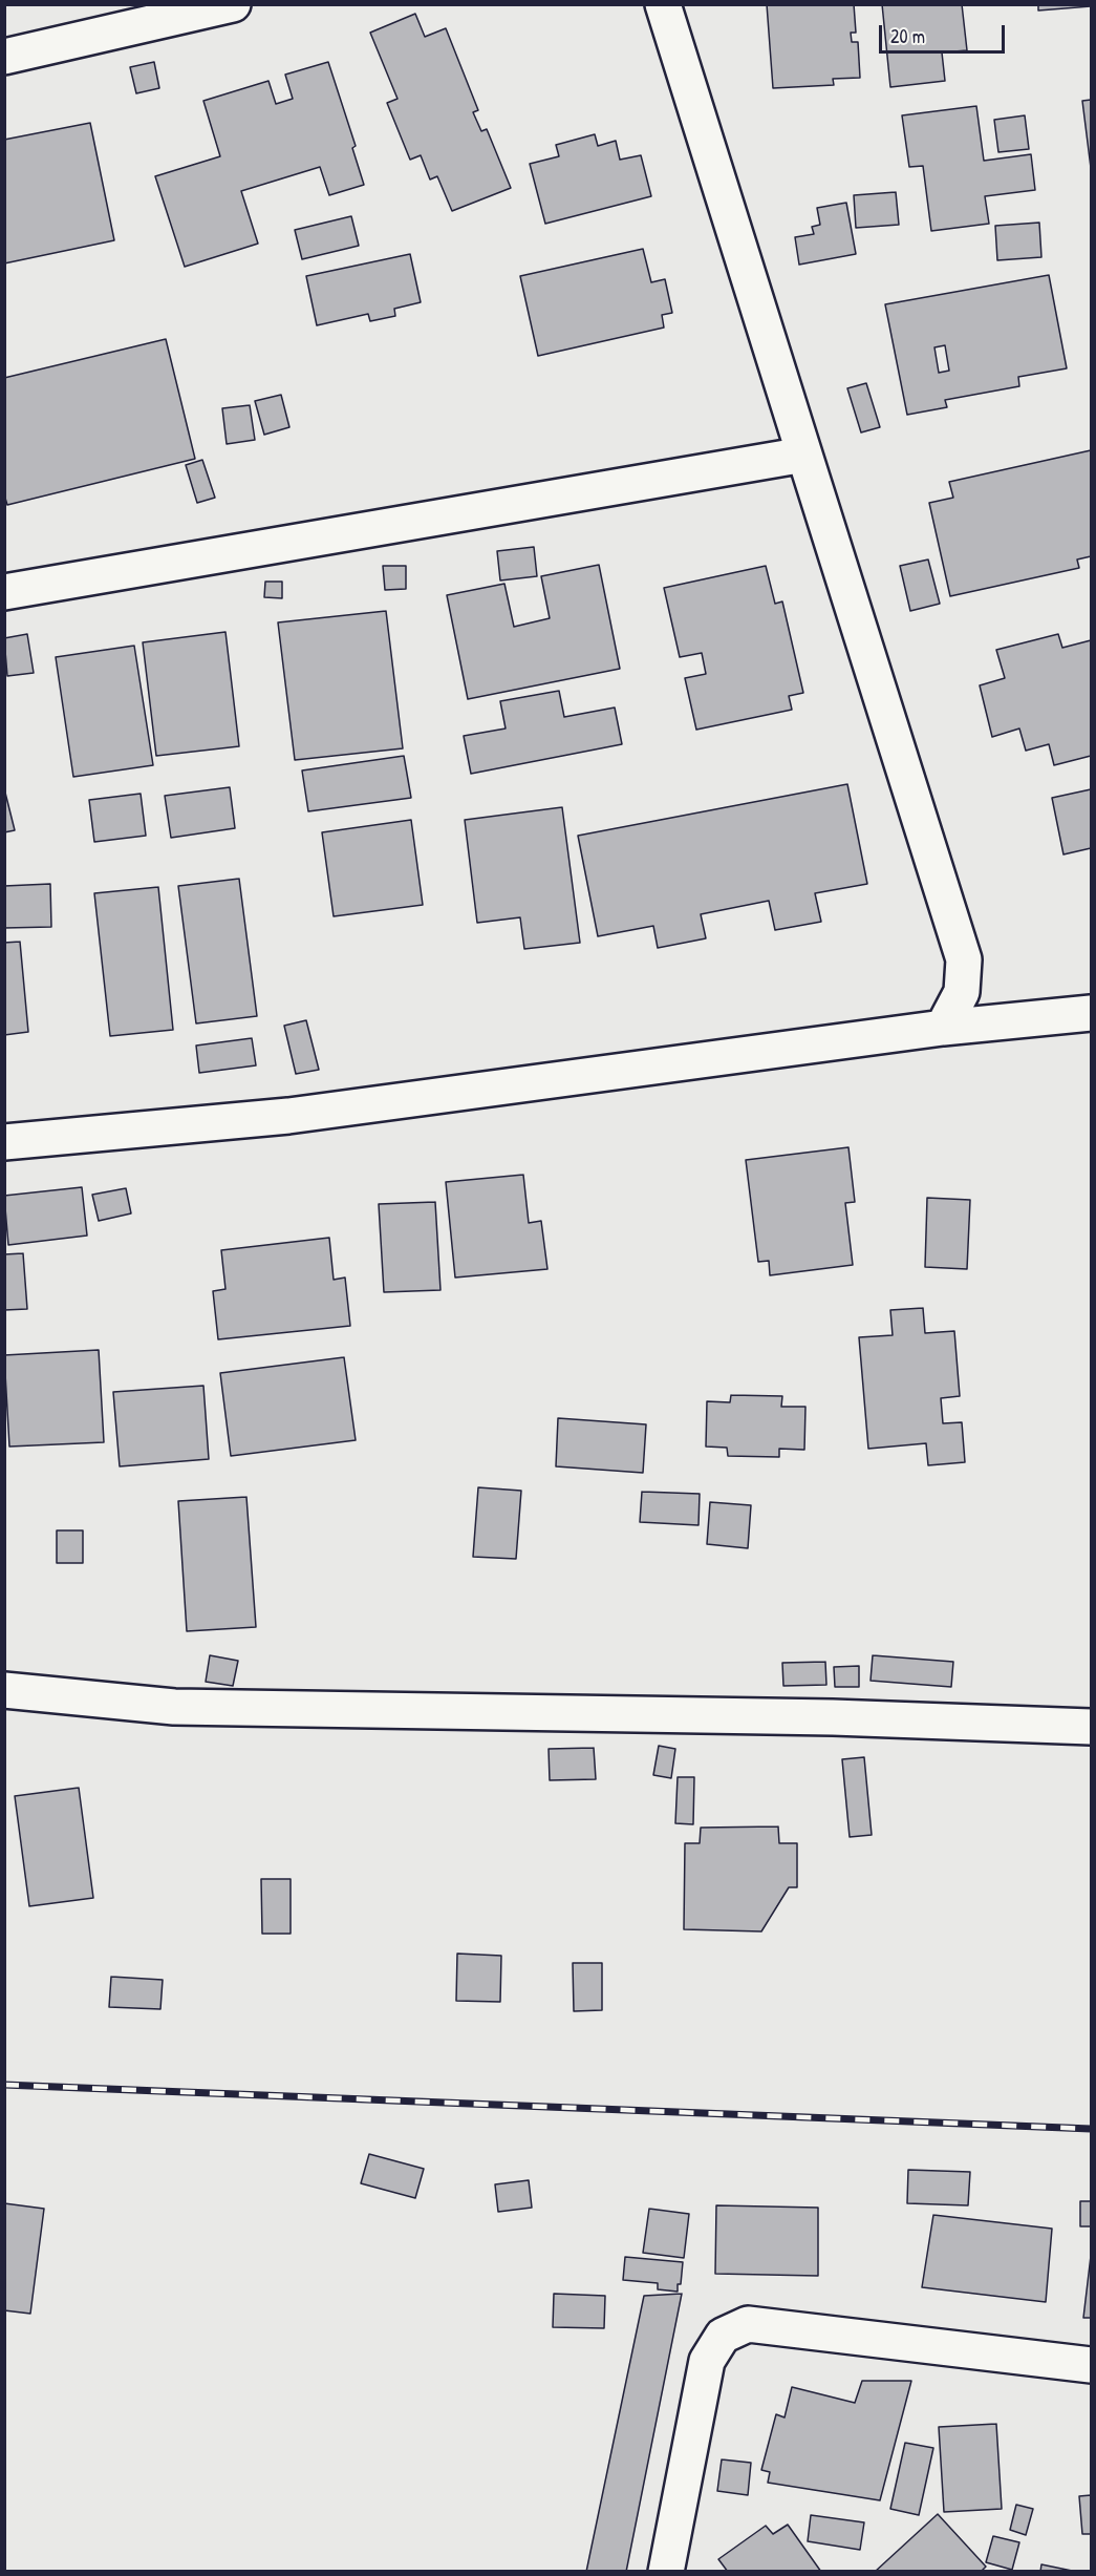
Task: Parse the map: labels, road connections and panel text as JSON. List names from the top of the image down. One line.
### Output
{"scale_bar":"20 m"}
